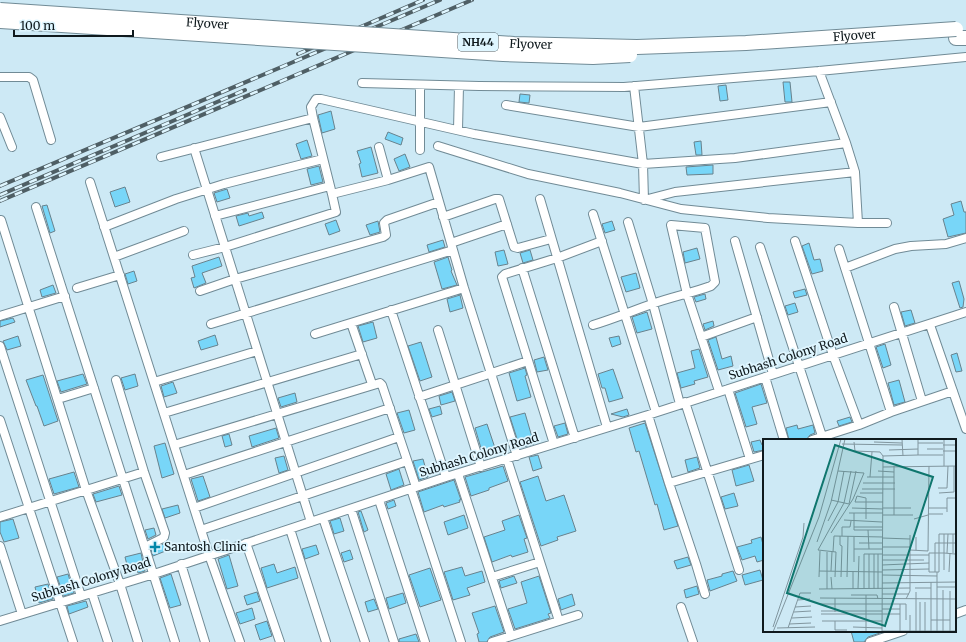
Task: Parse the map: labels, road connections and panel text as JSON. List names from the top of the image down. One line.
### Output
{"streets":{"highway":["Flyover","NH44"],"street":["Subhash Colony Road"]},"places":{"health":["Santosh Clinic"]},"scale_bar":"100 m"}
